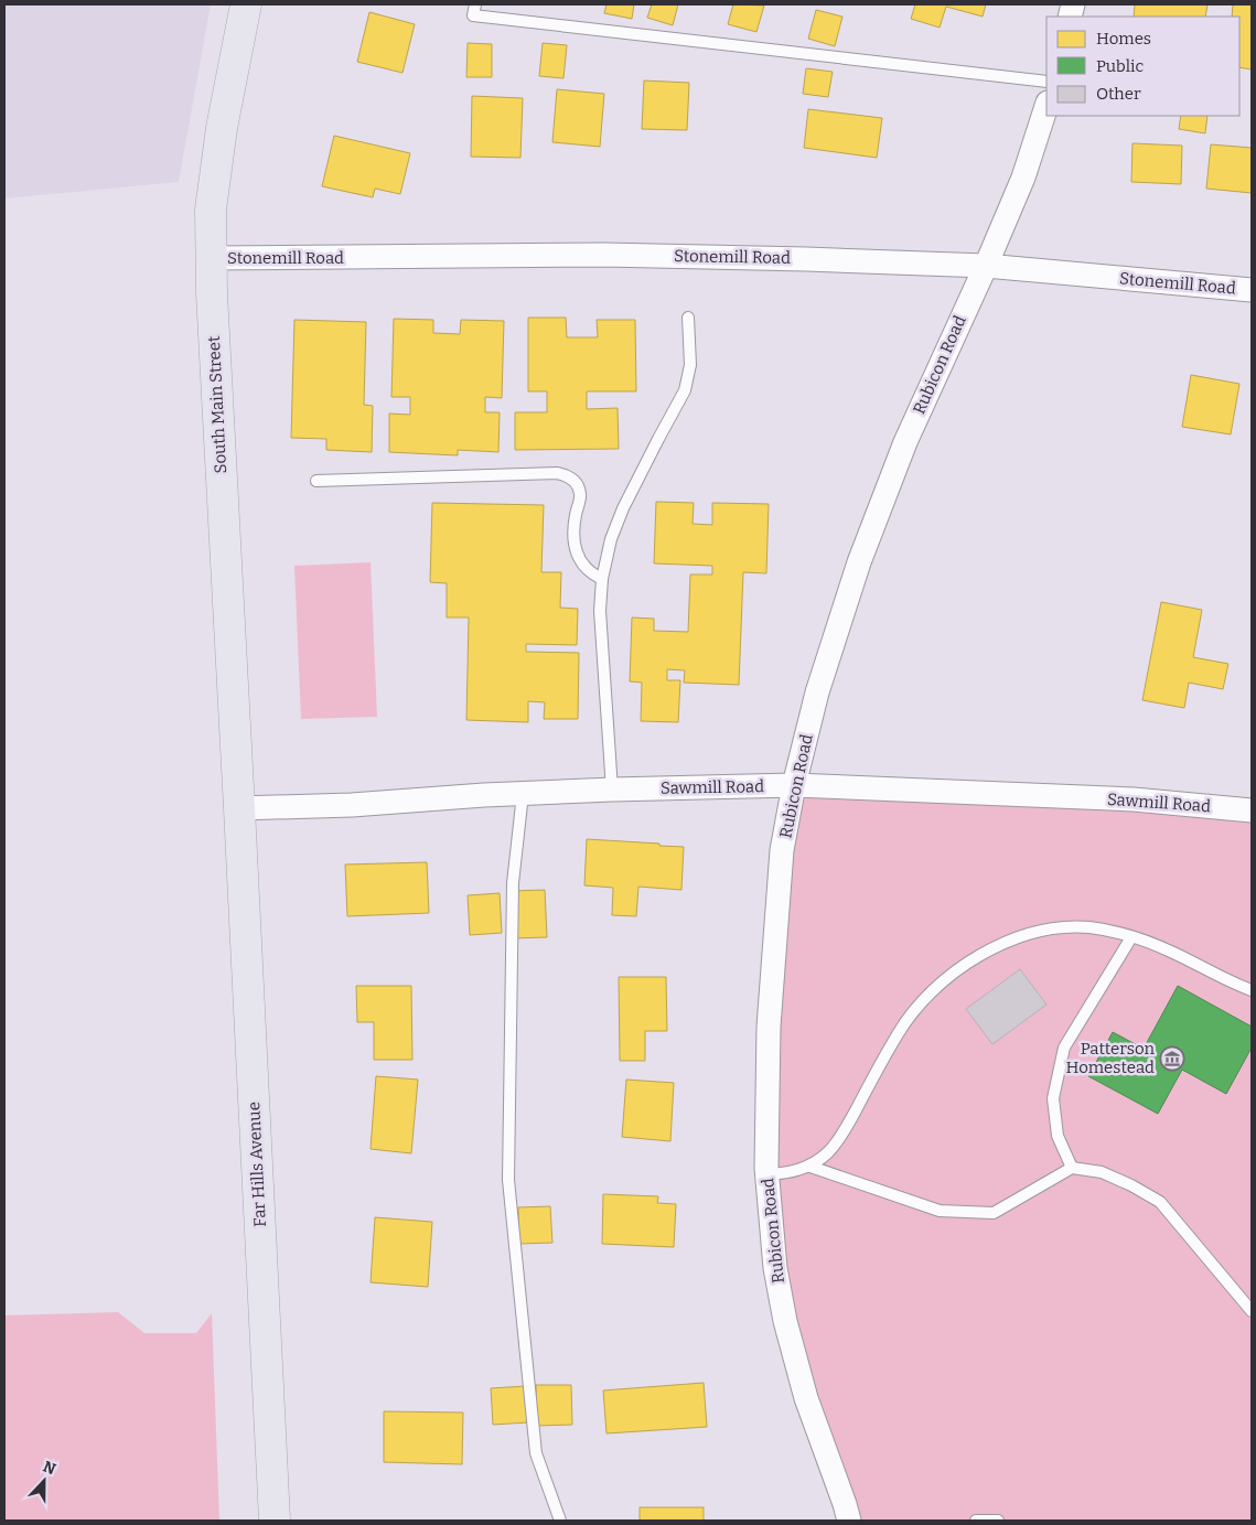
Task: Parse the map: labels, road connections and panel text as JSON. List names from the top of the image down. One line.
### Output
{"streets":{"main road":["South Main Street","Far Hills Avenue"],"street":["Stonemill Road","Rubicon Road","Sawmill Road"]},"crossings":[["Stonemill Road","Rubicon Road"],["Stonemill Road","South Main Street"],["Rubicon Road","Sawmill Road"],["South Main Street","Sawmill Road"],["South Main Street","Far Hills Avenue"],["Sawmill Road","Far Hills Avenue"]],"places":{"museum":["Patterson Homestead"]},"legend":["Homes","Public","Other"],"north":"top"}
